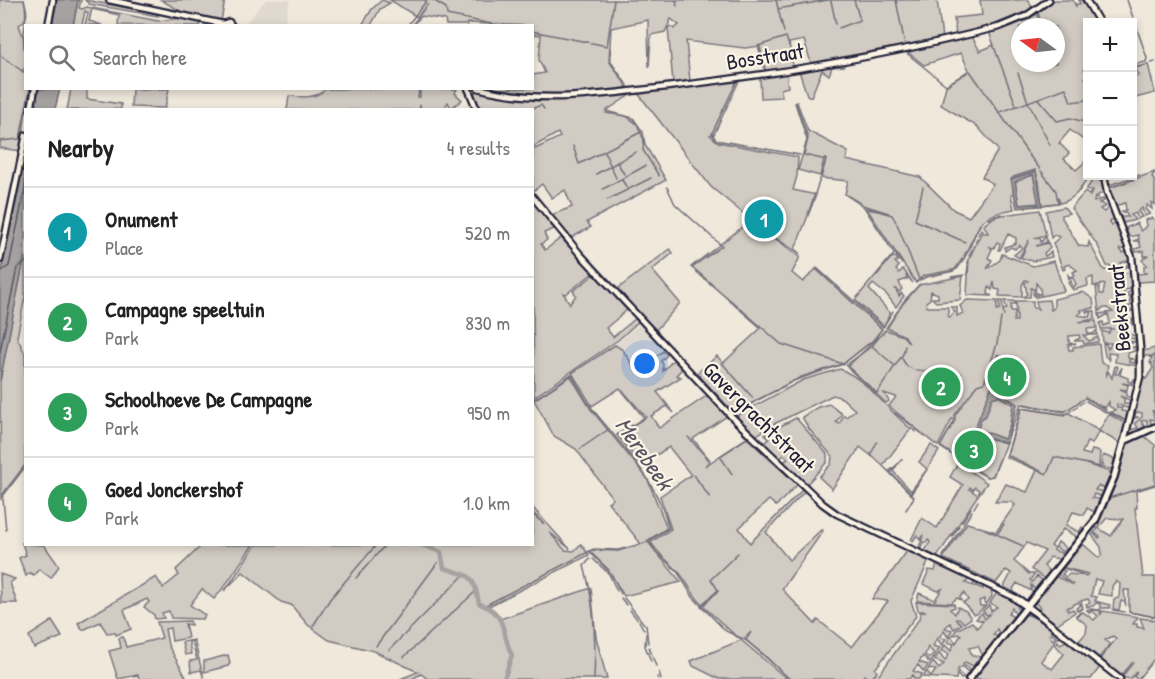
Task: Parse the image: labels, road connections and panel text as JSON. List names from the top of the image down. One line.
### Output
{"streets":{"street":["Bosstraat","Beekstraat","Gavergrachtstraat"]},"water":["Merebeek"],"north":"left","page":{"map_buttons":["+","−"],"search":"Search here","heading":["Nearby","4 results"],"list":[{"mark":"1","name":"Onument","note":"Place","value":"520 m"},{"mark":"2","name":"Campagne speeltuin","note":"Park","value":"830 m"},{"mark":"3","name":"Schoolhoeve De Campagne","note":"Park","value":"950 m"},{"mark":"4","name":"Goed Jonckershof","note":"Park","value":"1.0 km"}],"pins":["1","4","2","3"]}}
